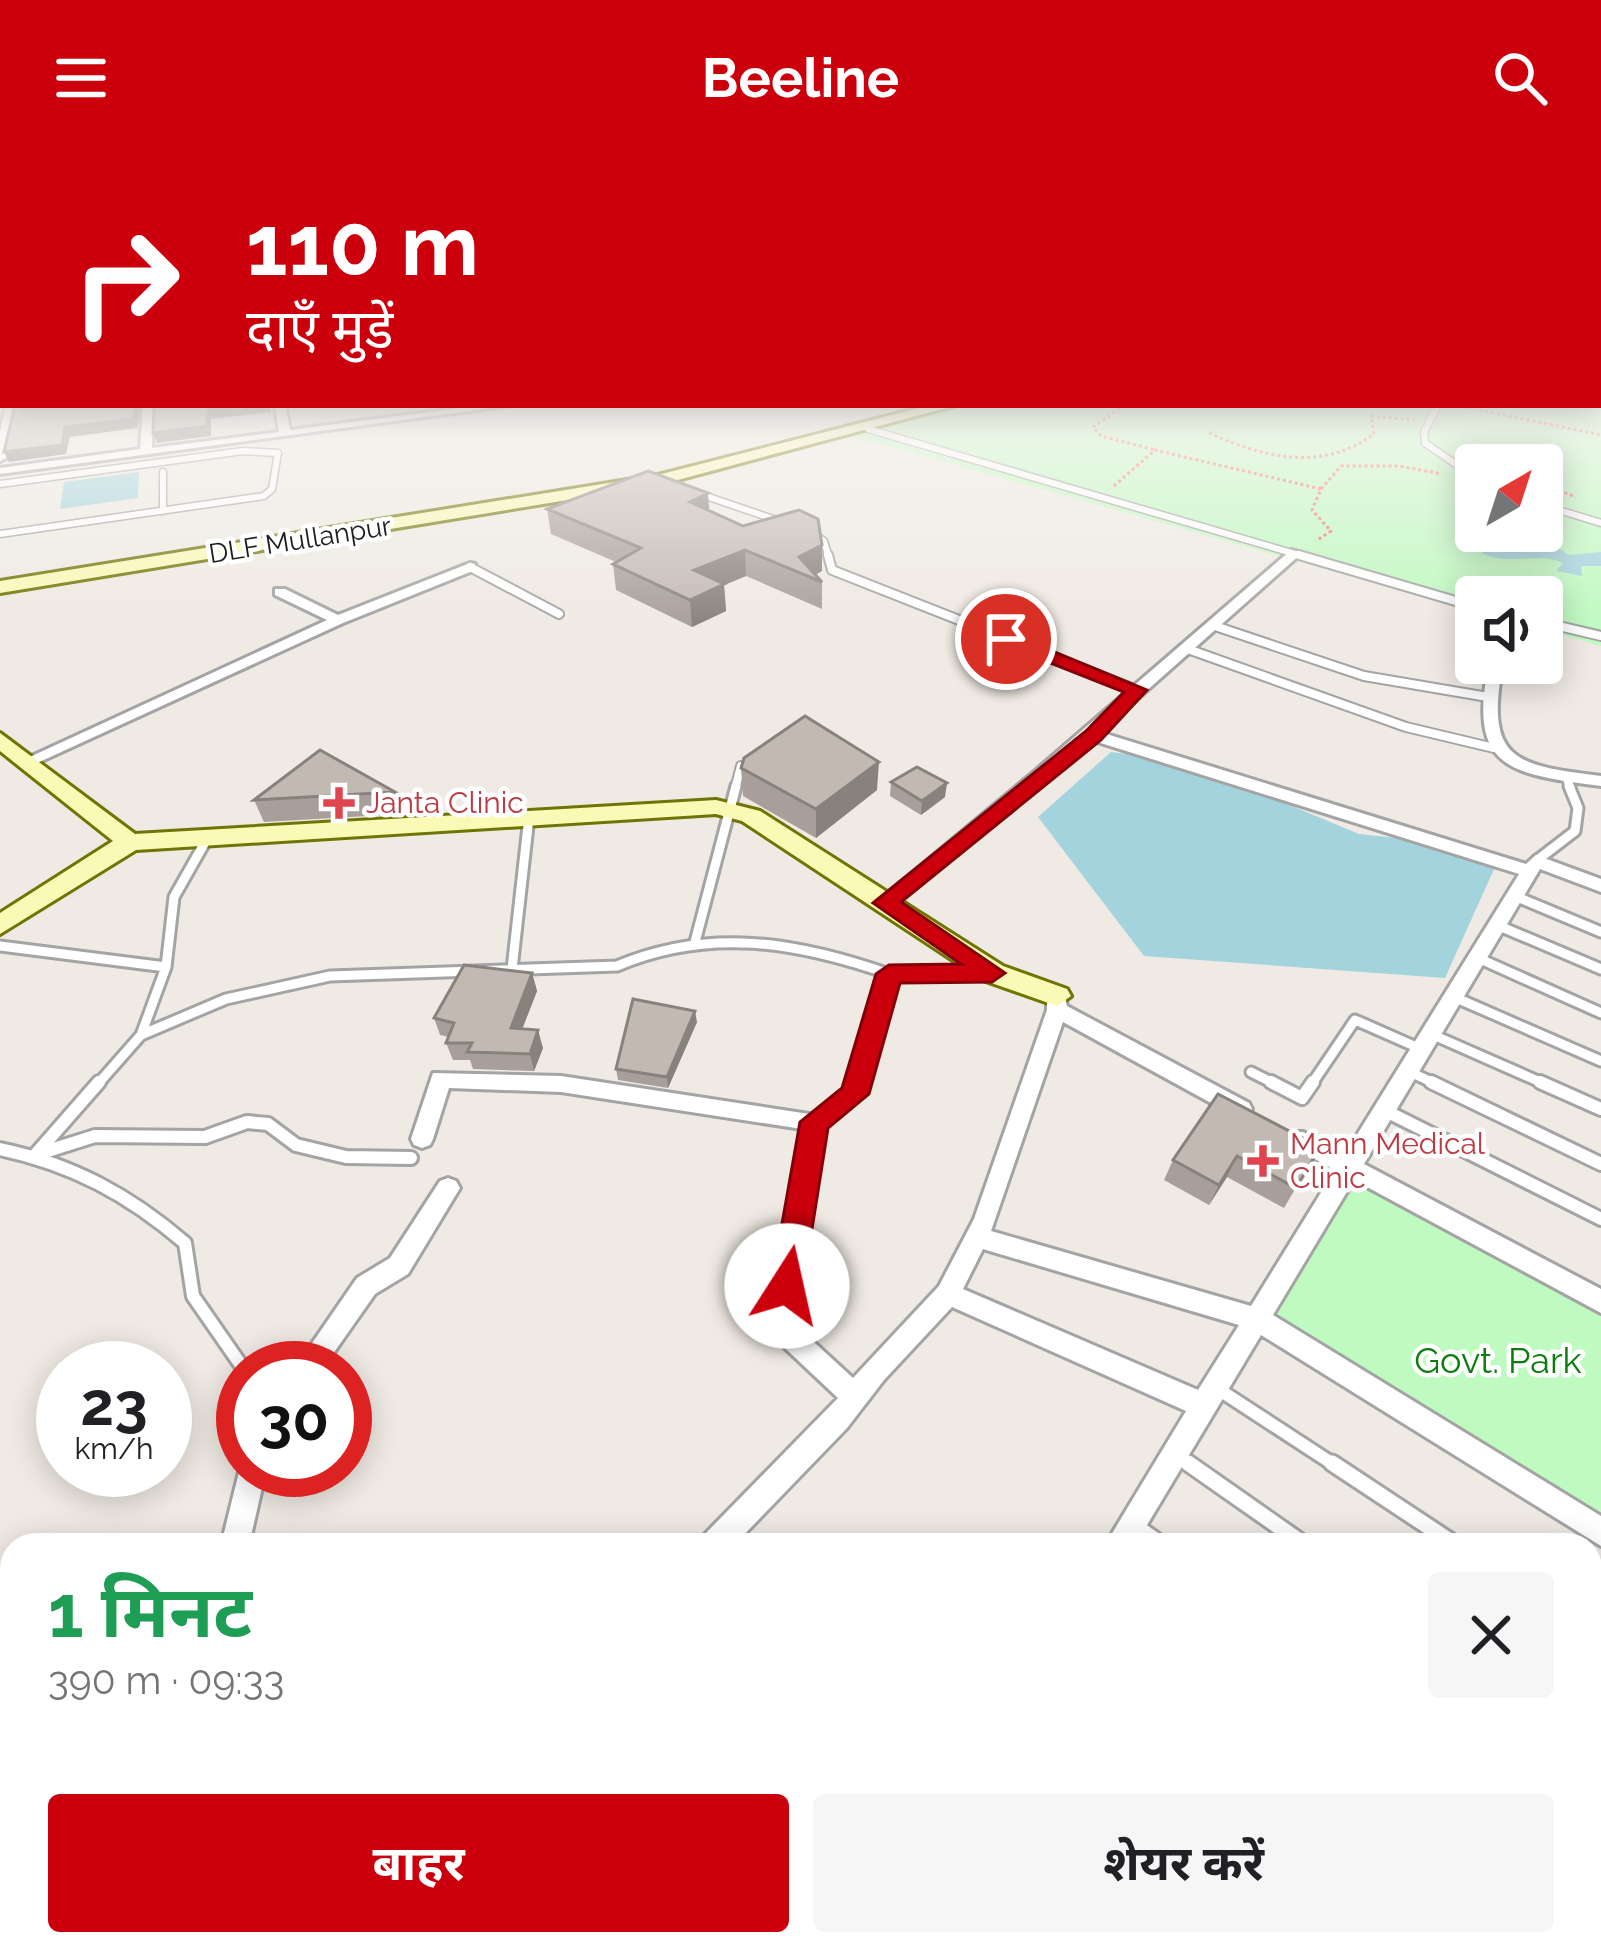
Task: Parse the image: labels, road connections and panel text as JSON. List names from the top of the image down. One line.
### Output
{"streets":{"main road":["DLF Mullanpur"]},"parks":["Govt. Park"],"places":{"health":["Janta Clinic","Mann Medical Clinic"]},"north":"top right","page":{"header":"Beeline","turn":["110 m","दाएँ मुड़ें"],"speed":"23 km/h","limit":"30","heading":["1 मिनट","390 m · 09:33"],"buttons":["बाहर","शेयर करें"]}}
